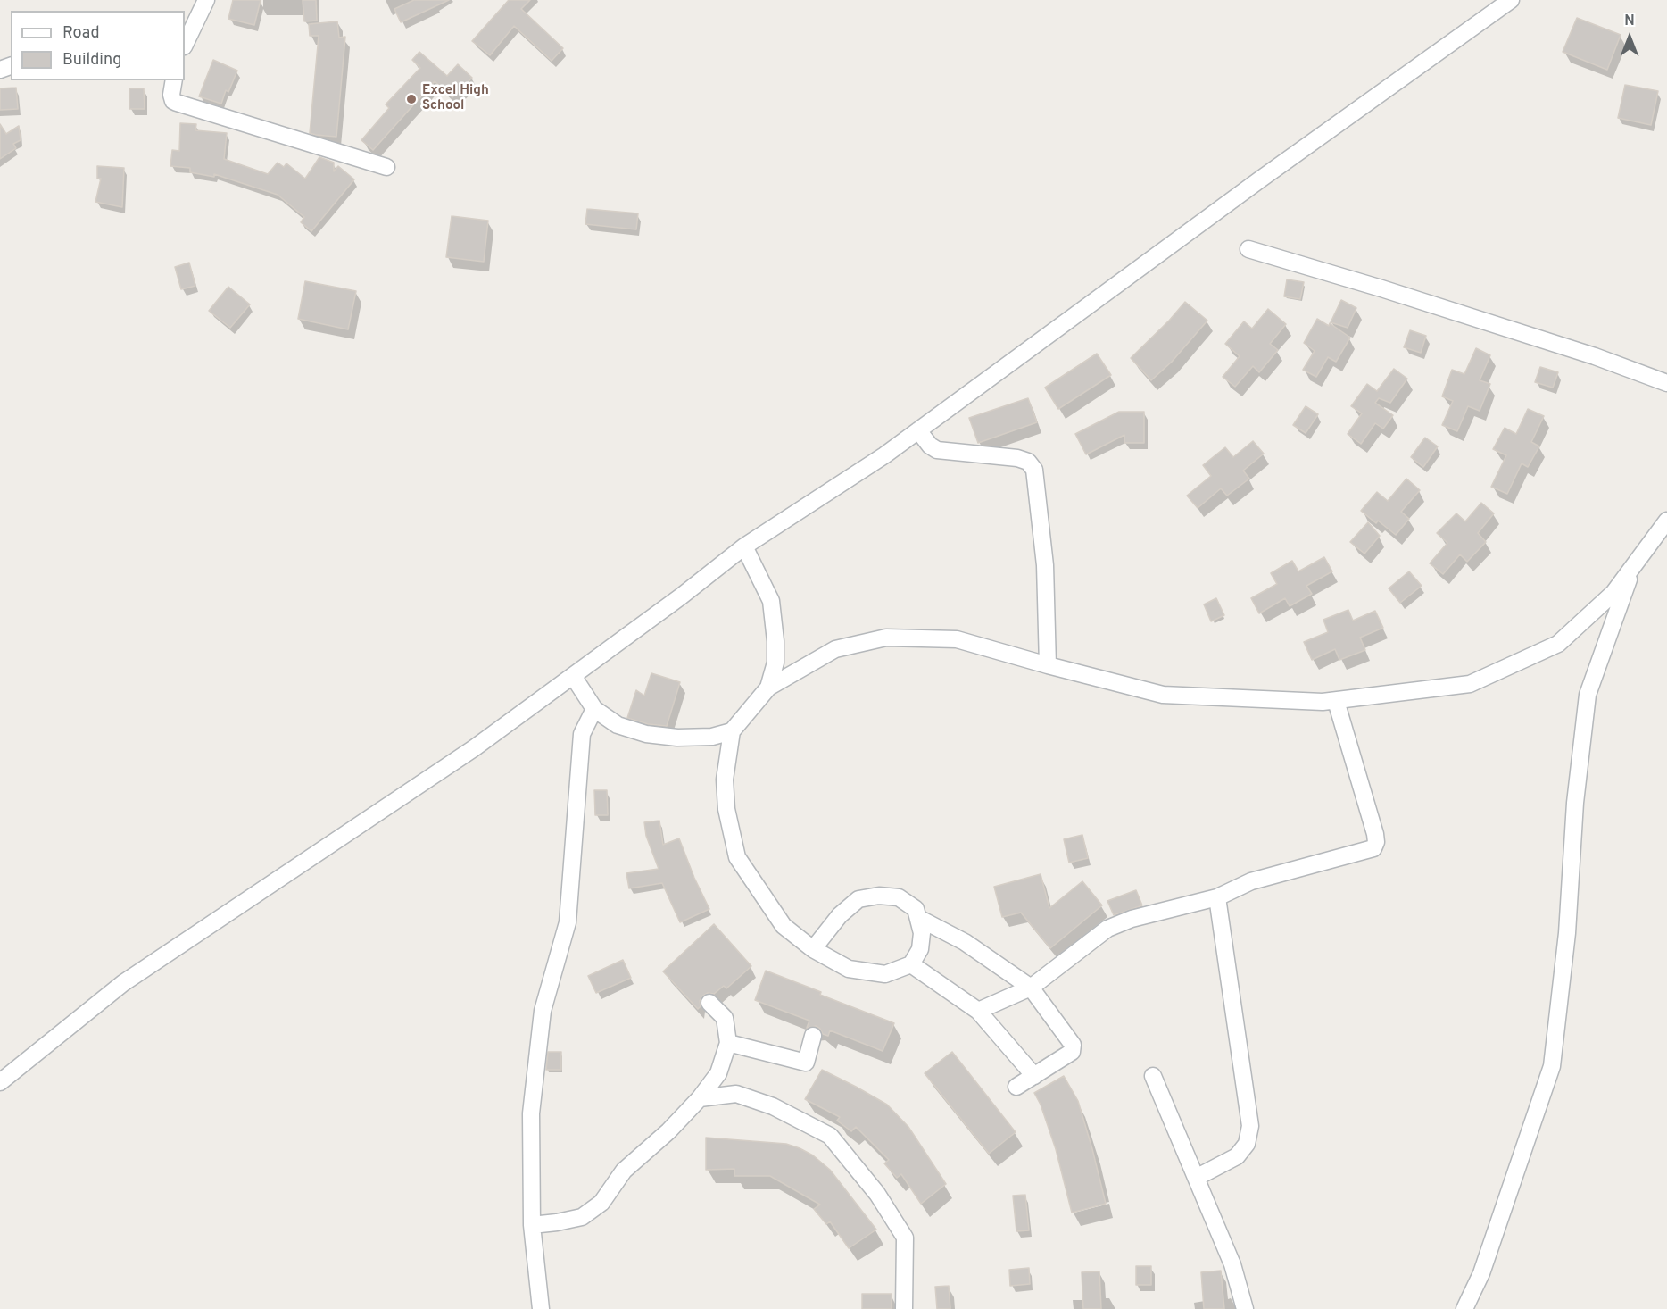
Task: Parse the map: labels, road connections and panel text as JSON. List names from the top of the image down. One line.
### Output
{"places":["Excel High School"],"legend":["Road","Building"],"north":"top"}
